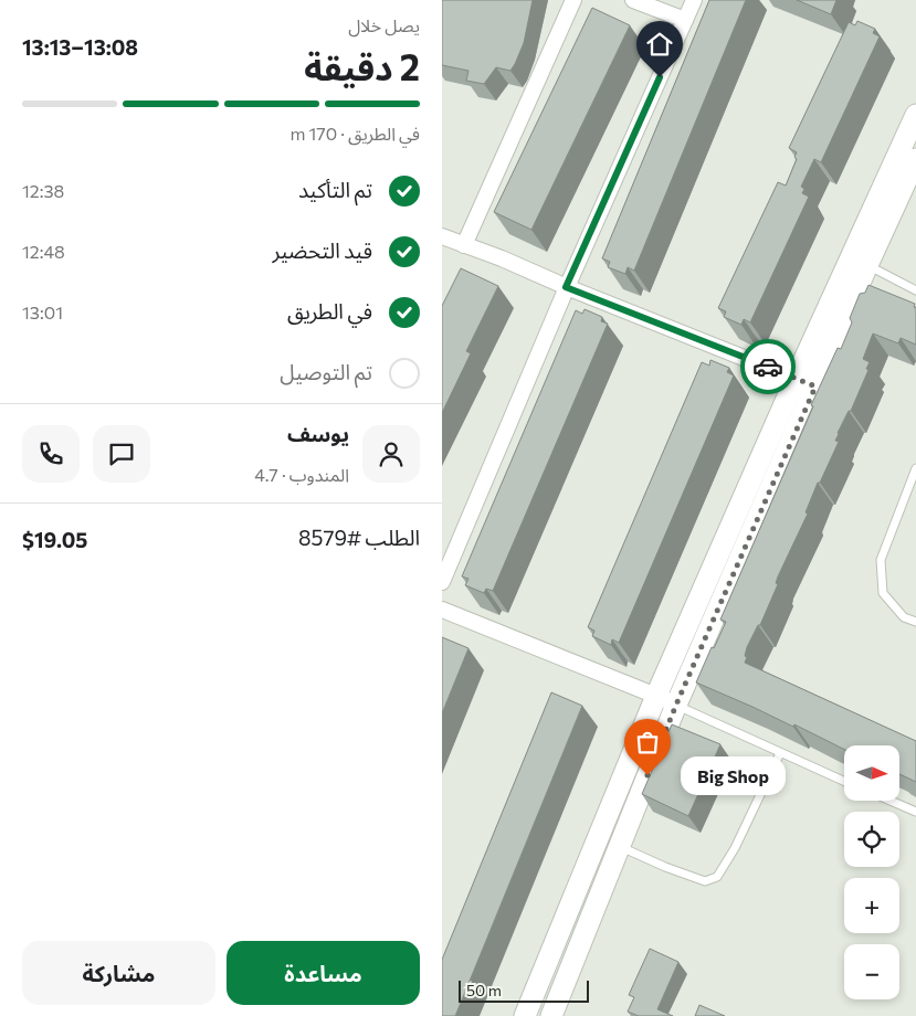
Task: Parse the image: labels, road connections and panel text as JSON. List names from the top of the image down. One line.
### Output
{"places":["Big Shop"],"scale_bar":"50 m","north":"right","page":{"heading":["2 دقيقة","يصل خلال","13:08–13:13"],"panel":["يوسف","المندوب · 4.7","الطلب #8579","$19.05"],"bar":"في الطريق · 170 m","list":[["تم التأكيد","12:38"],["قيد التحضير","12:48"],["في الطريق","13:01"],"تم التوصيل"],"map_buttons":["+","−"],"bubble":"Big Shop","buttons":["مساعدة","مشاركة"],"scale":"50 m"}}
